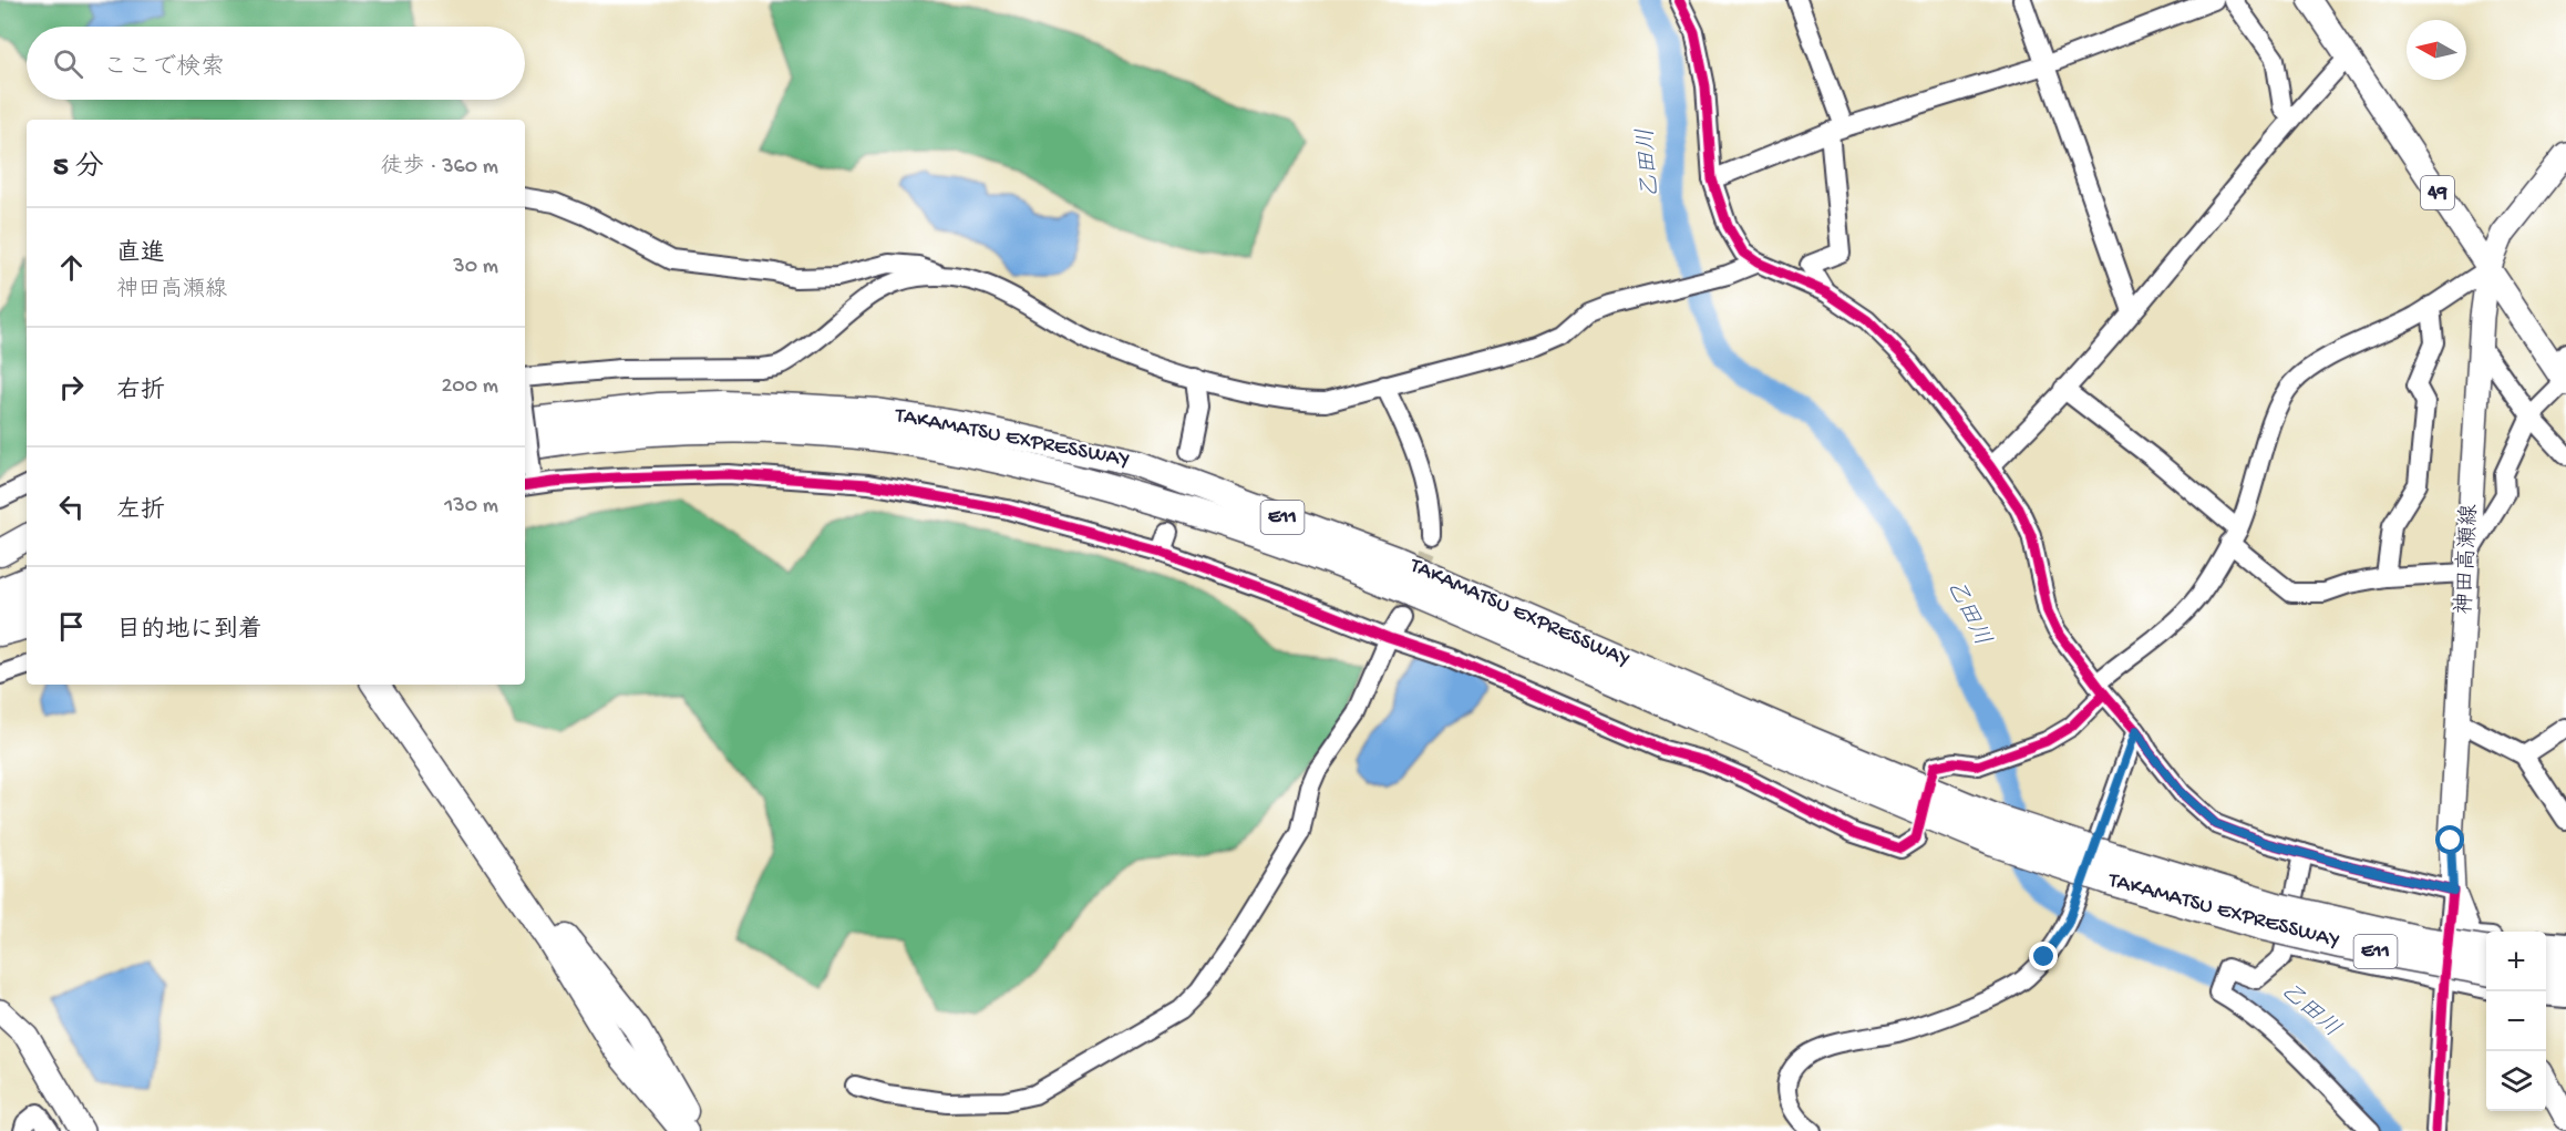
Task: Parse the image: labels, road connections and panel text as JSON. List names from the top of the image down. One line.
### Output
{"streets":{"highway":["TAKAMATSU EXPRESSWAY","E11"],"main road":["49","神田高瀬線"]},"crossings":[["49","神田高瀬線"]],"water":["乙田川"],"north":"left","page":{"search":"ここで検索","heading":["5 分","徒歩 · 360 m"],"list":[["直進","神田高瀬線","30 m"],["右折","200 m"],["左折","130 m"],"目的地に到着"],"map_buttons":["+","−"]}}
